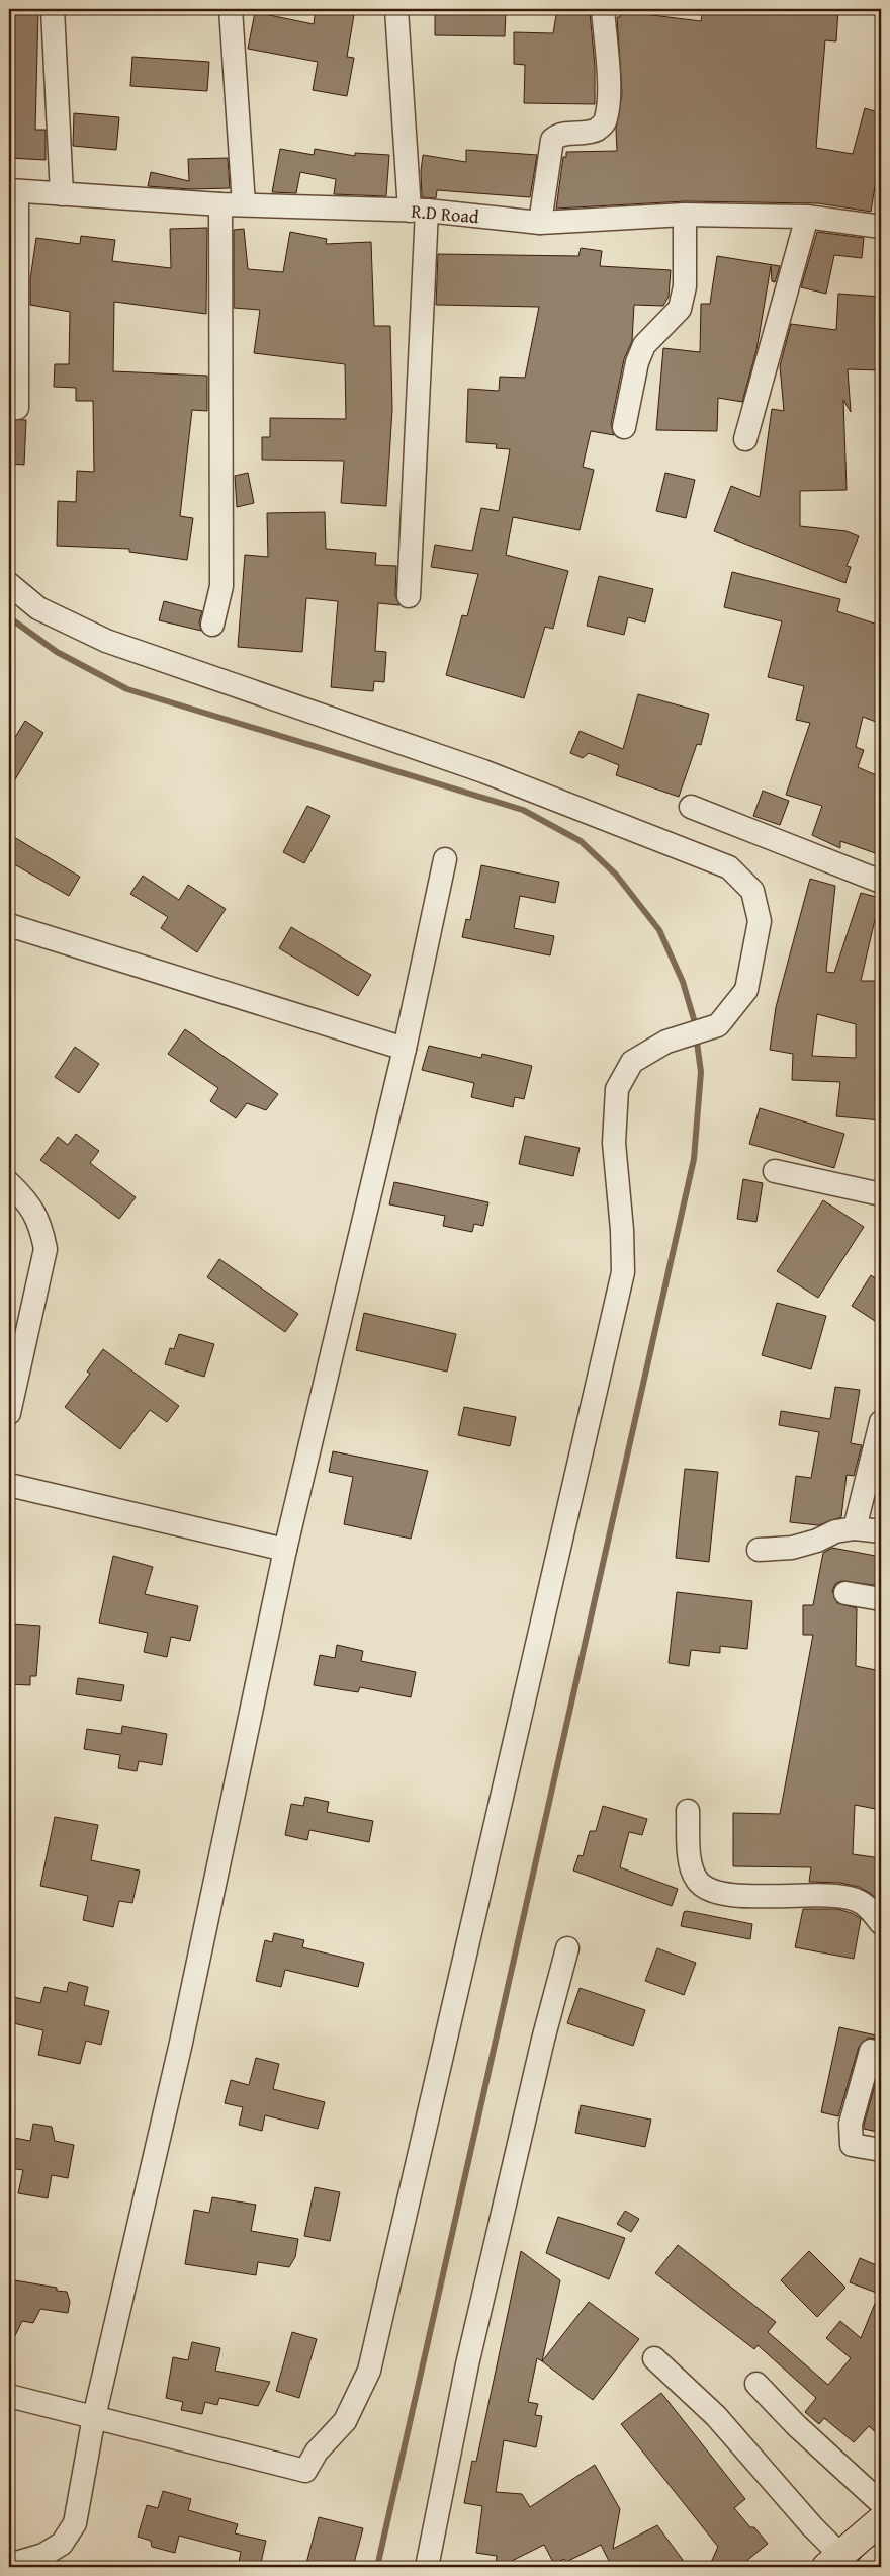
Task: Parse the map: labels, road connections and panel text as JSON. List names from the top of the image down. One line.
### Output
{"streets":{"street":["R.D Road"]}}
